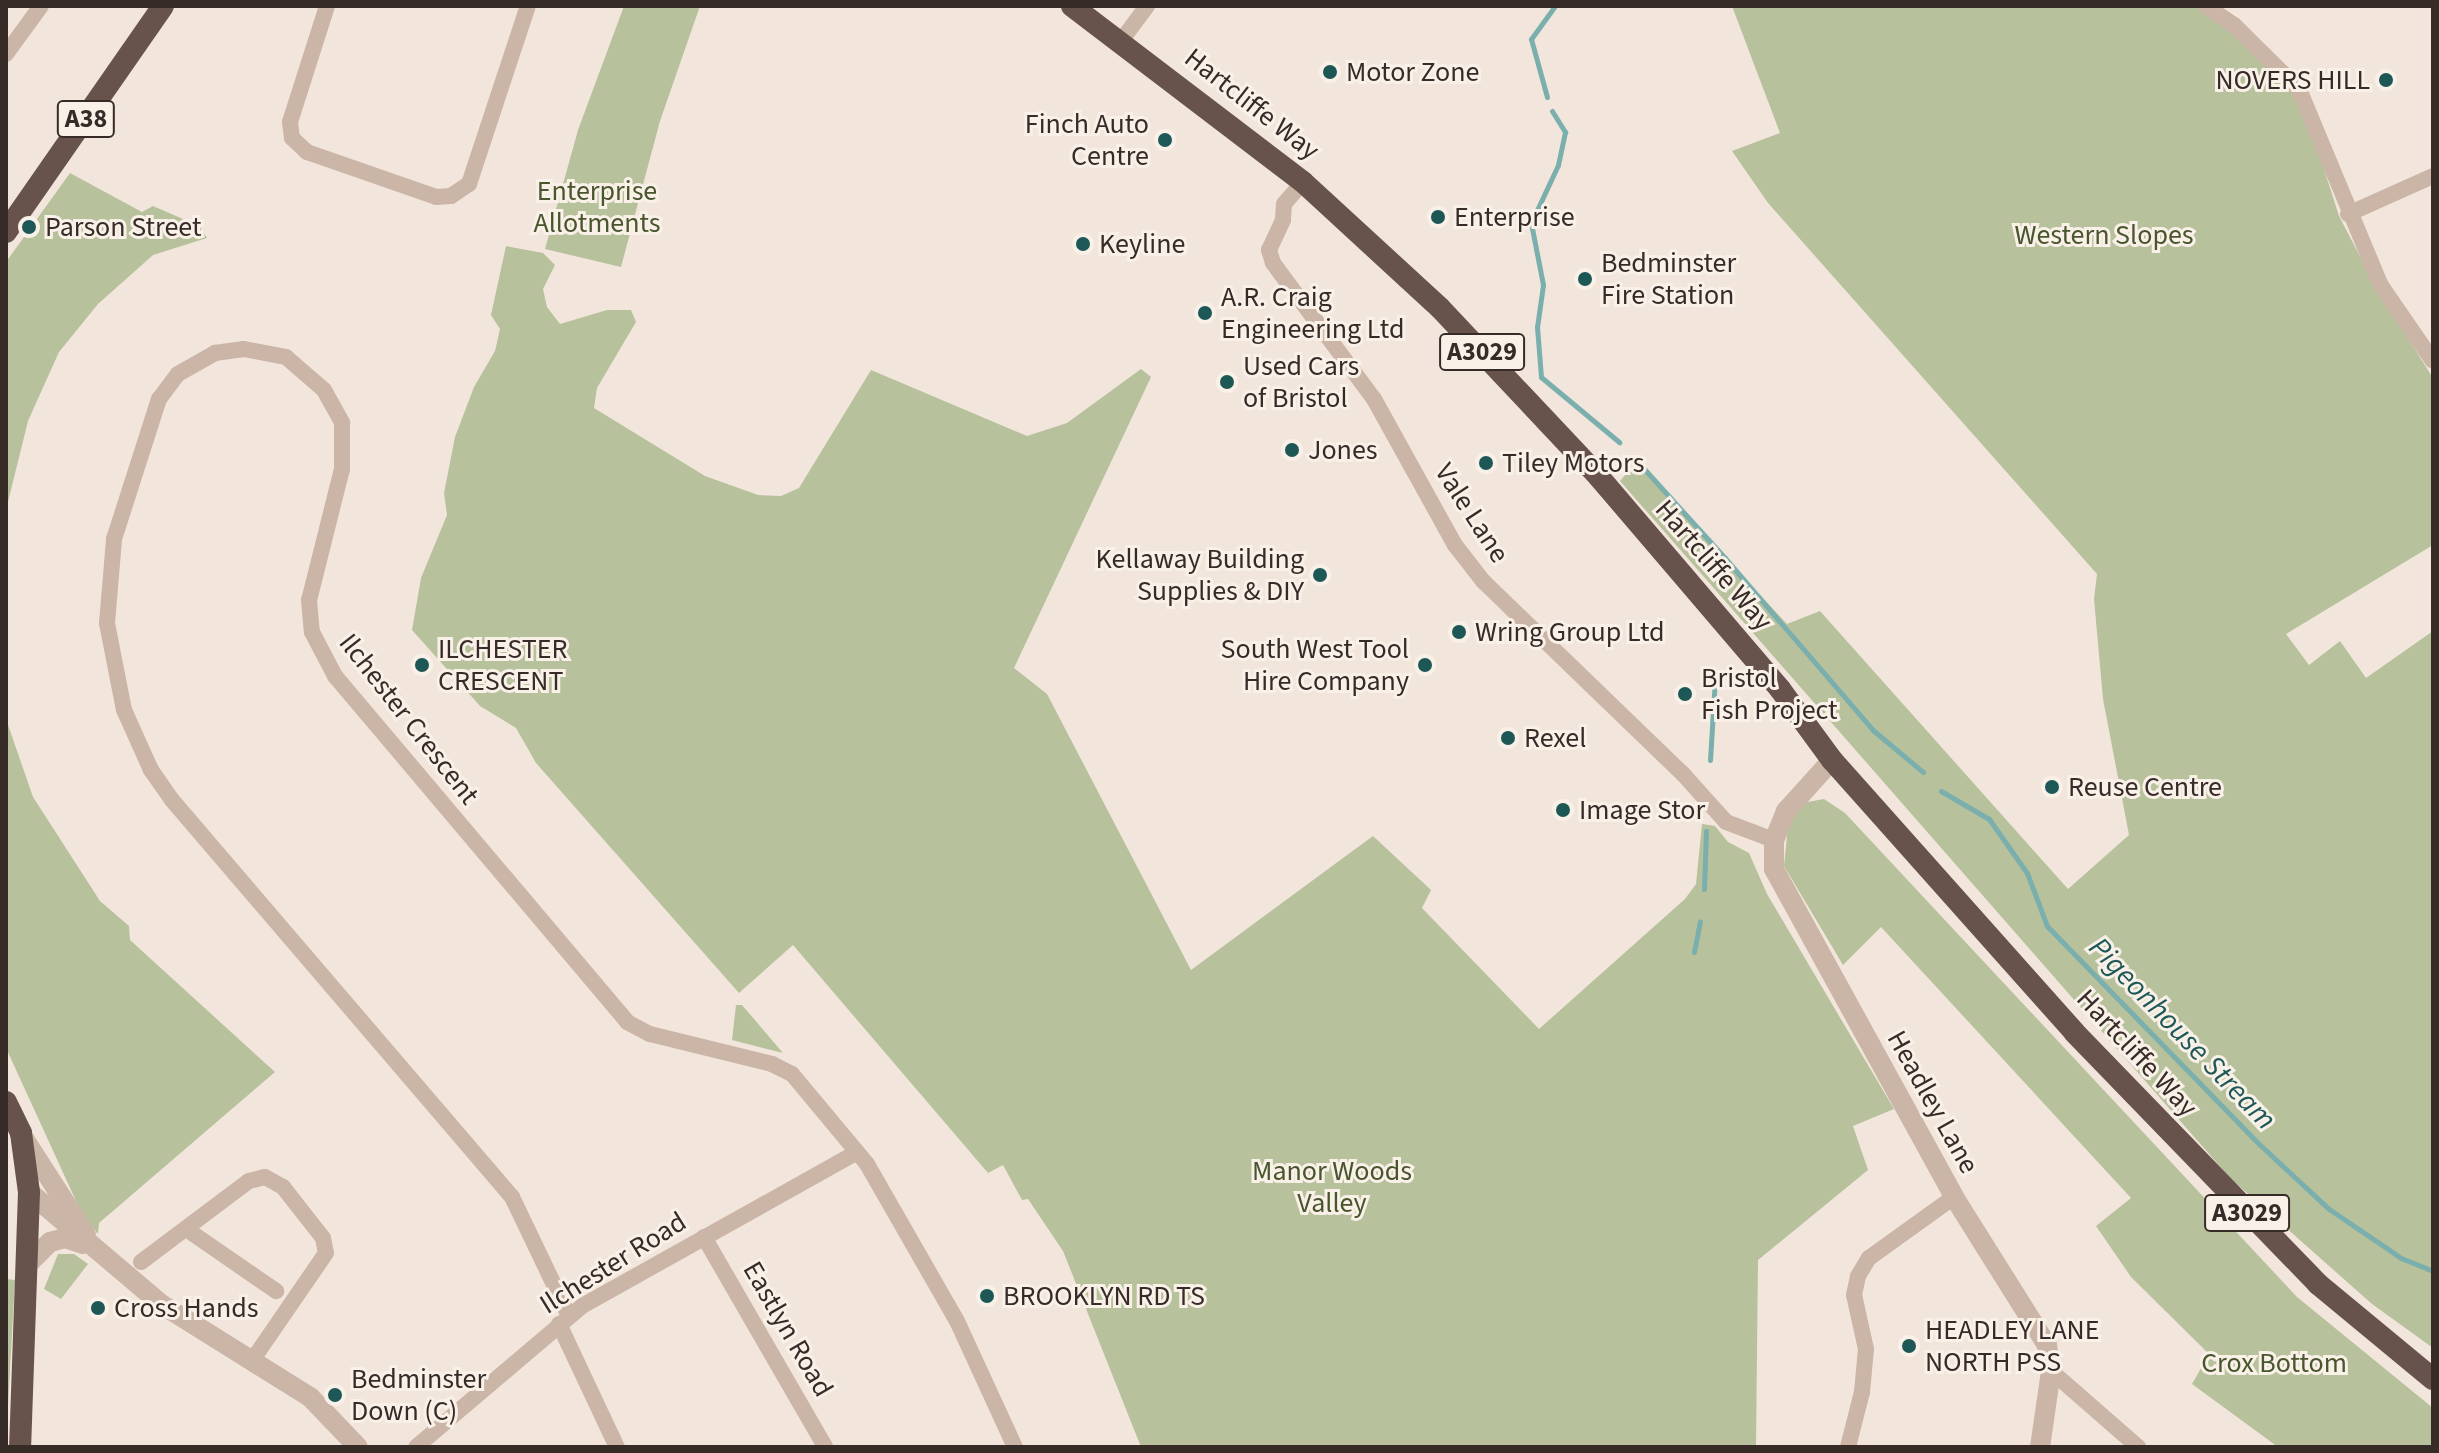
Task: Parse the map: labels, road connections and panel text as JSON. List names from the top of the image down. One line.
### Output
{"streets":{"highway":["Hartcliffe Way","A38","A3029"],"street":["Vale Lane","Ilchester Crescent","Headley Lane","Ilchester Road","Eastlyn Road"]},"crossings":[["Hartcliffe Way","Vale Lane"],["Vale Lane","Headley Lane"],["Ilchester Crescent","Ilchester Road"],["Ilchester Road","Eastlyn Road"]],"water":["Pigeonhouse Stream"],"parks":["Enterprise Allotments","Western Slopes","Manor Woods Valley","Crox Bottom"],"places":["Motor Zone","NOVERS HILL","Finch Auto Centre","Enterprise","Parson Street","Keyline","Bedminster Fire Station","A.R. Craig Engineering Ltd","Used Cars of Bristol","Jones","Tiley Motors","Kellaway Building Supplies & DIY","Wring Group Ltd","ILCHESTER CRESCENT","South West Tool Hire Company","Bristol Fish Project","Rexel","Reuse Centre","Image Stor","BROOKLYN RD TS","Cross Hands","HEADLEY LANE NORTH PSS","Bedminster Down (C)"]}
